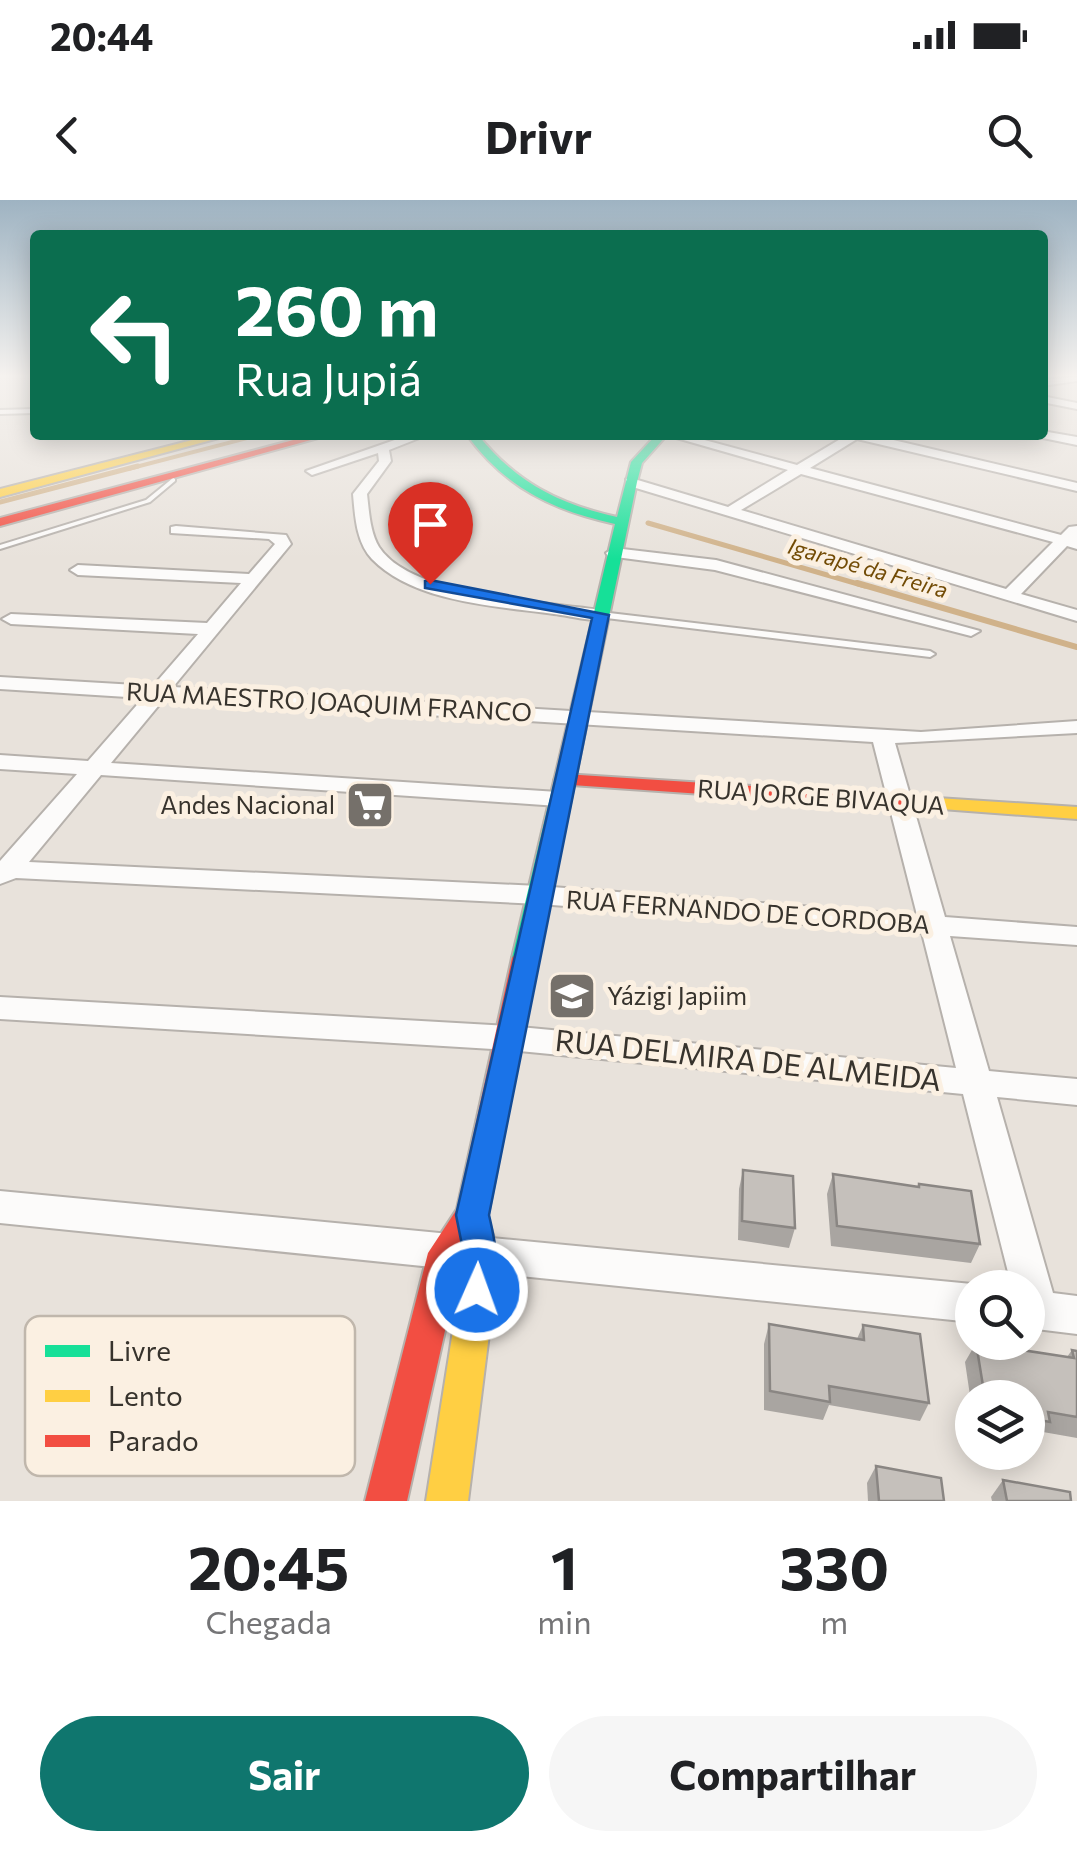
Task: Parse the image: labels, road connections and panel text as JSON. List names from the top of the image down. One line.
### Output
{"streets":{"main road":["RUA JORGE BIVAQUA"],"street":["RUA MAESTRO JOAQUIM FRANCO","RUA FERNANDO DE CORDOBA","RUA DELMIRA DE ALMEIDA"]},"water":["Igarapé da Freira"],"places":{"supermarket":["Andes Nacional"],"school or university":["Yázigi Japiim"]},"legend":["Livre","Lento","Parado"],"page":{"status":"20:44","header":"Drivr","turn":["260 m","Rua Jupiá"],"eta":["20:45","Chegada","1","min","330","m"],"buttons":["Sair","Compartilhar"]}}
